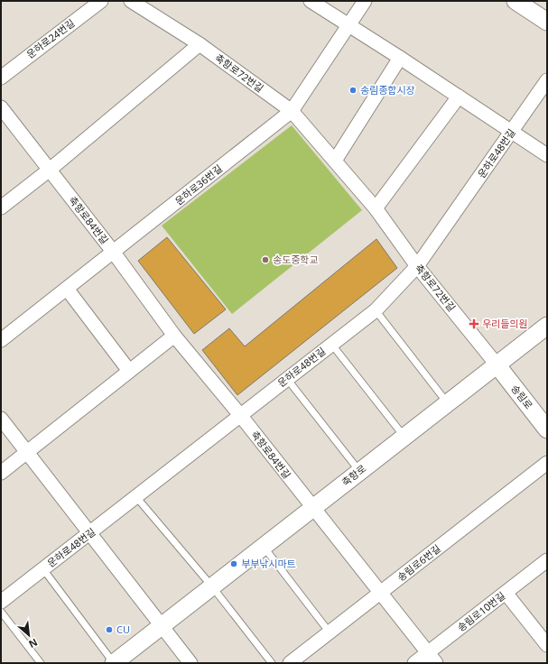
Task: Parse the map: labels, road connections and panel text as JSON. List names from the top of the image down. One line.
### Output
{"streets":{"street":["운하로24번길","축항로72번길","운하로48번길","운하로36번길","축항로84번길","송림로","축항로","송림로6번길","송림로10번길"]},"crossings":[["축항로72번길","운하로48번길"],["축항로72번길","운하로36번길"],["축항로72번길","송림로"],["축항로72번길","축항로"],["운하로48번길","축항로84번길"],["운하로36번길","축항로84번길"],["축항로84번길","축항로"],["축항로84번길","송림로6번길"],["축항로84번길","송림로10번길"],["송림로","축항로"]],"places":{"other":["송림종합시장","송도중학교","부부낚시마트","CU"],"health":["우리들의원"]},"north":"bottom right"}
